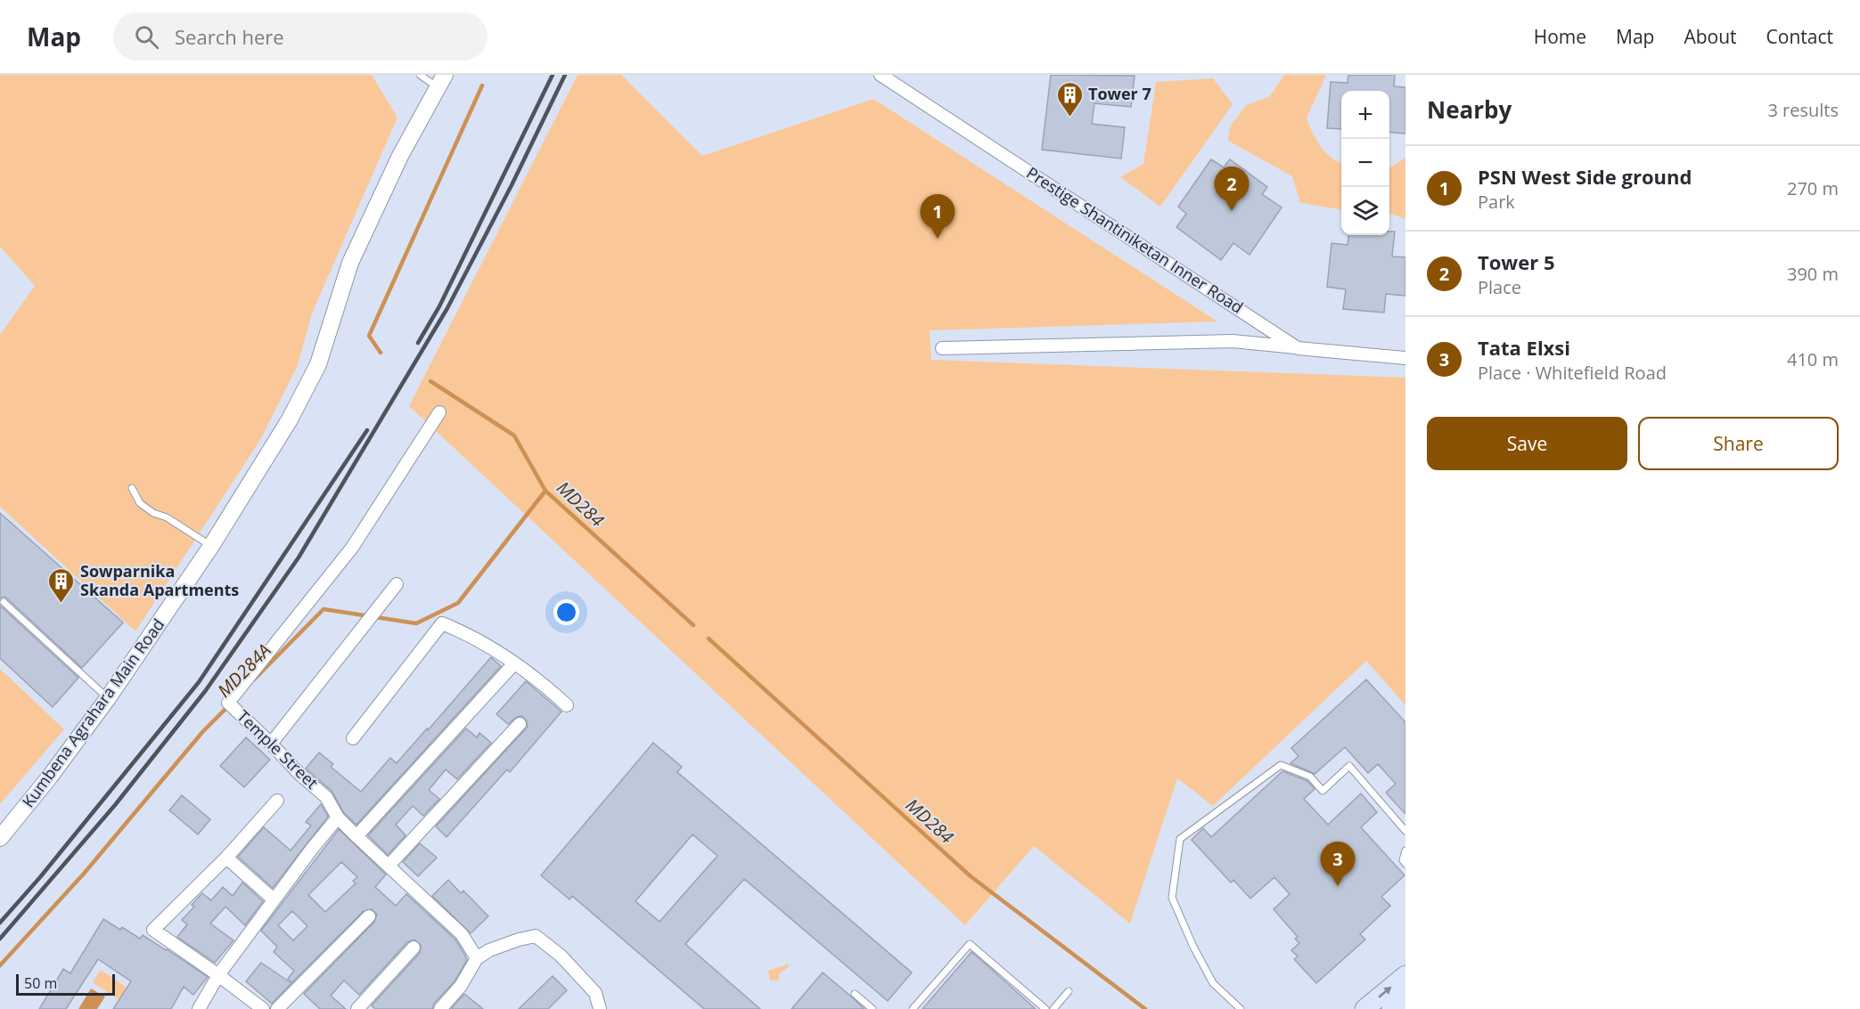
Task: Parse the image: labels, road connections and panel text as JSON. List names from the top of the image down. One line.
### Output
{"streets":{"street":["Prestige Shantiniketan Inner Road","Kumbena Agrahara Main Road","Temple Street"]},"water":["MD284","MD284A"],"places":{"building":["Tower 7","Sowparnika Skanda Apartments"]},"scale_bar":"50 m","page":{"header":"Map","search":"Search here","nav":["Home","Map","About","Contact"],"heading":["Nearby","3 results"],"map_buttons":["+","−"],"list":[{"mark":"1","name":"PSN West Side ground","note":"Park","value":"270 m"},{"mark":"2","name":"Tower 5","note":"Place","value":"390 m"},{"mark":"3","name":"Tata Elxsi","note":"Place · Whitefield Road","value":"410 m"}],"pins":["2","1","3"],"buttons":["Save","Share"],"scale":"50 m"}}
